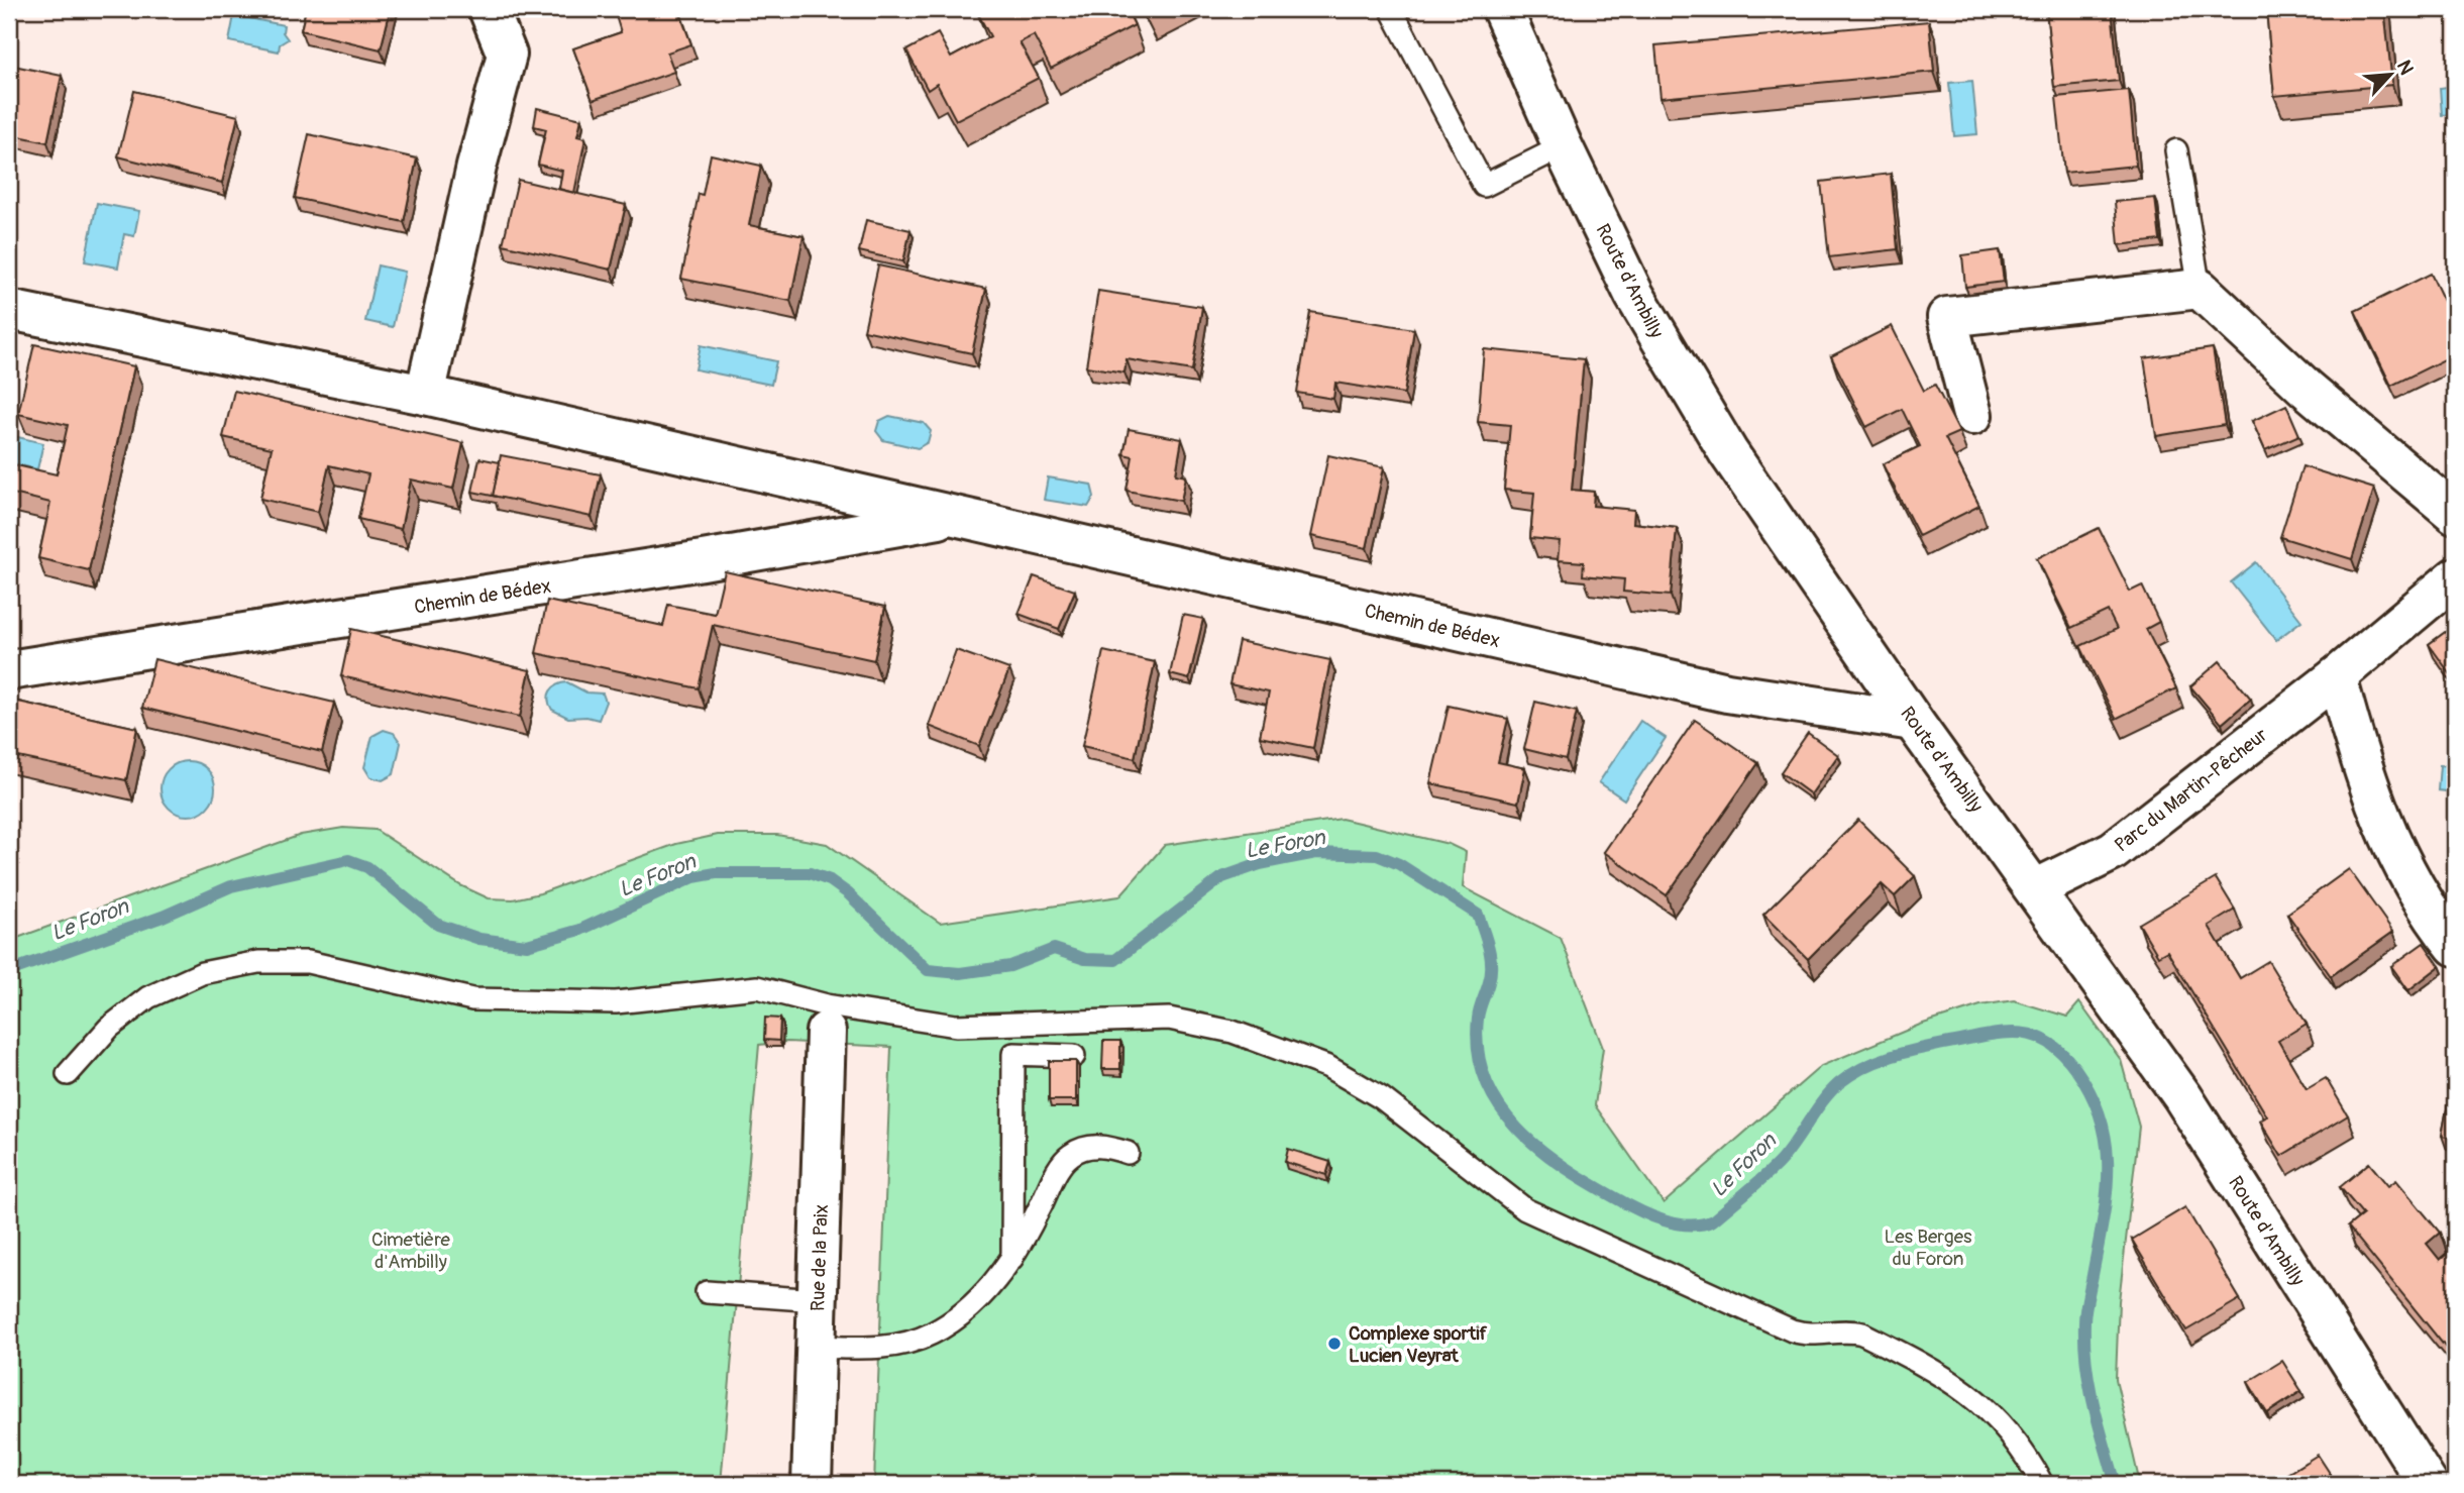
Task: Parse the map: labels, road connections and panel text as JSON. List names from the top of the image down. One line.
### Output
{"streets":{"street":["Route d'Ambilly","Chemin de Bédex","Parc du Martin-Pêcheur","Rue de la Paix"]},"crossings":[["Route d'Ambilly","Chemin de Bédex"],["Route d'Ambilly","Parc du Martin-Pêcheur"]],"water":["Le Foron"],"parks":["Les Berges du Foron","Cimetière d'Ambilly"],"places":["Complexe sportif Lucien Veyrat"],"north":"top right"}
